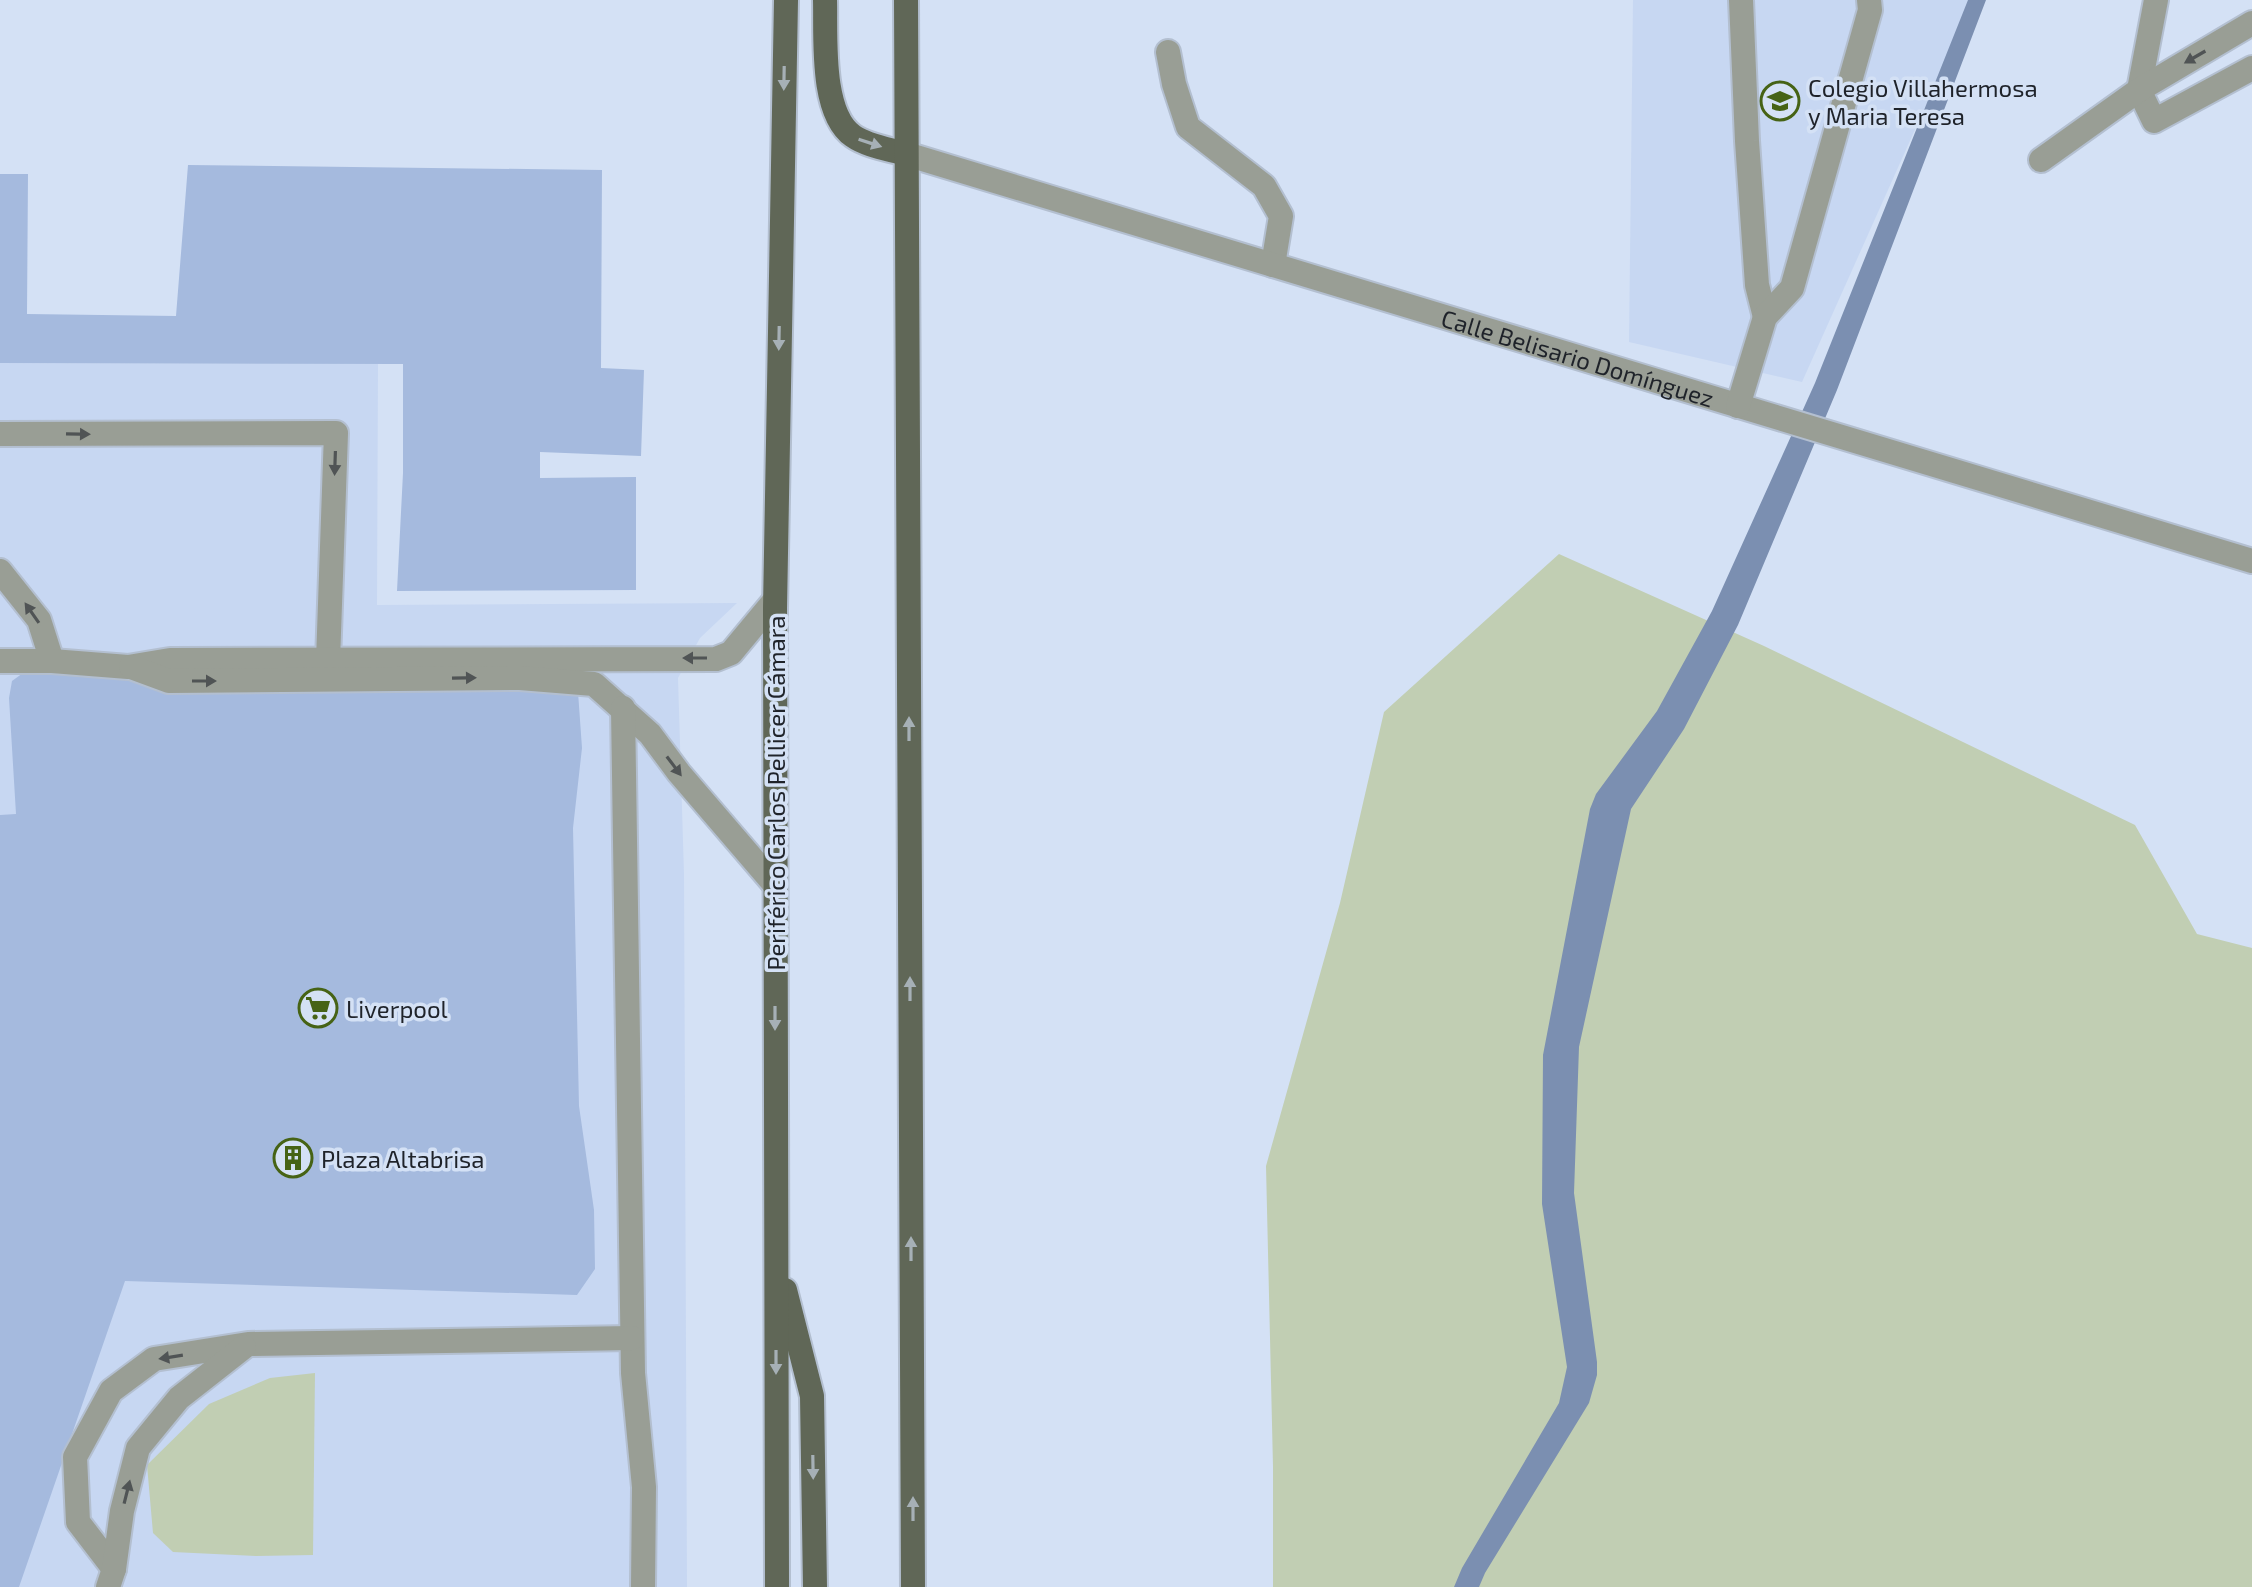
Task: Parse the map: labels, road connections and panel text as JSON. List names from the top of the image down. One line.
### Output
{"streets":{"main road":["Periférico Carlos Pellicer Cámara"],"street":["Calle Belisario Domínguez"]},"places":{"school or university":["Colegio Villahermosa y Maria Teresa"],"supermarket":["Liverpool"],"building":["Plaza Altabrisa"]}}
